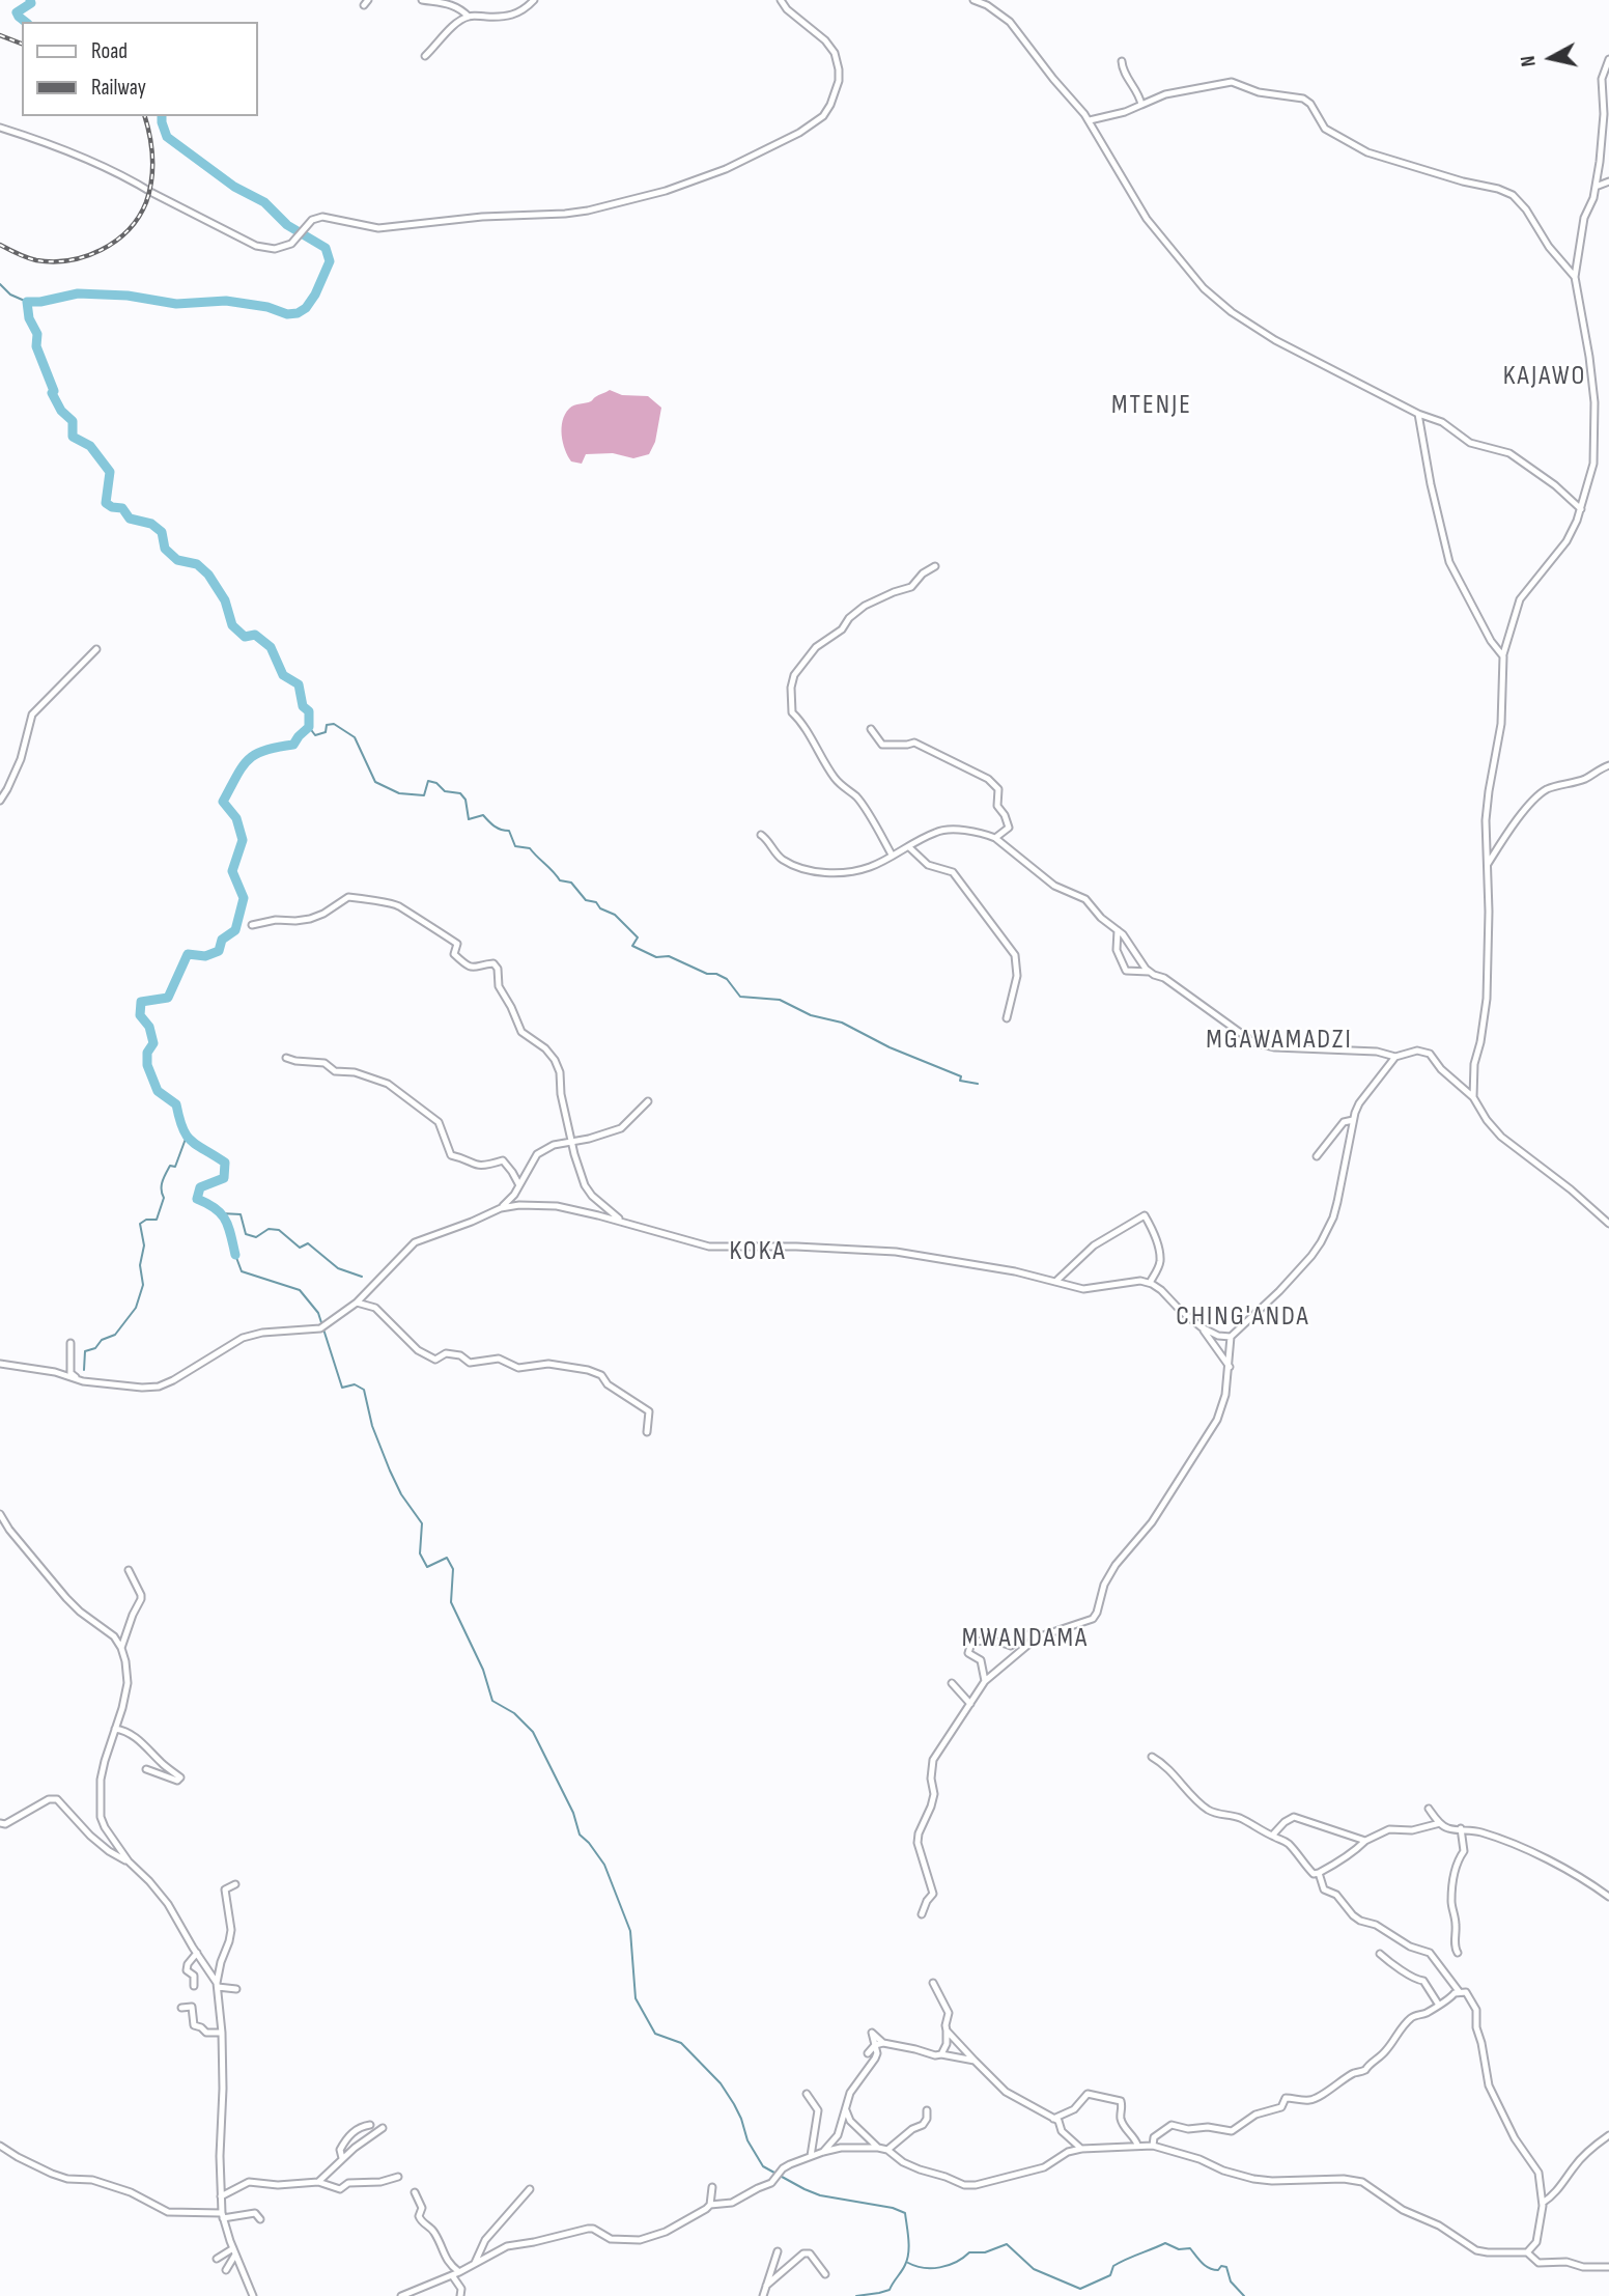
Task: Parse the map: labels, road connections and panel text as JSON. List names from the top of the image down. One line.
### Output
{"districts":["KAJAWO","MTENJE","MGAWAMADZI","KOKA","CHING'ANDA","MWANDAMA"],"legend":["Road","Railway"],"north":"left"}
